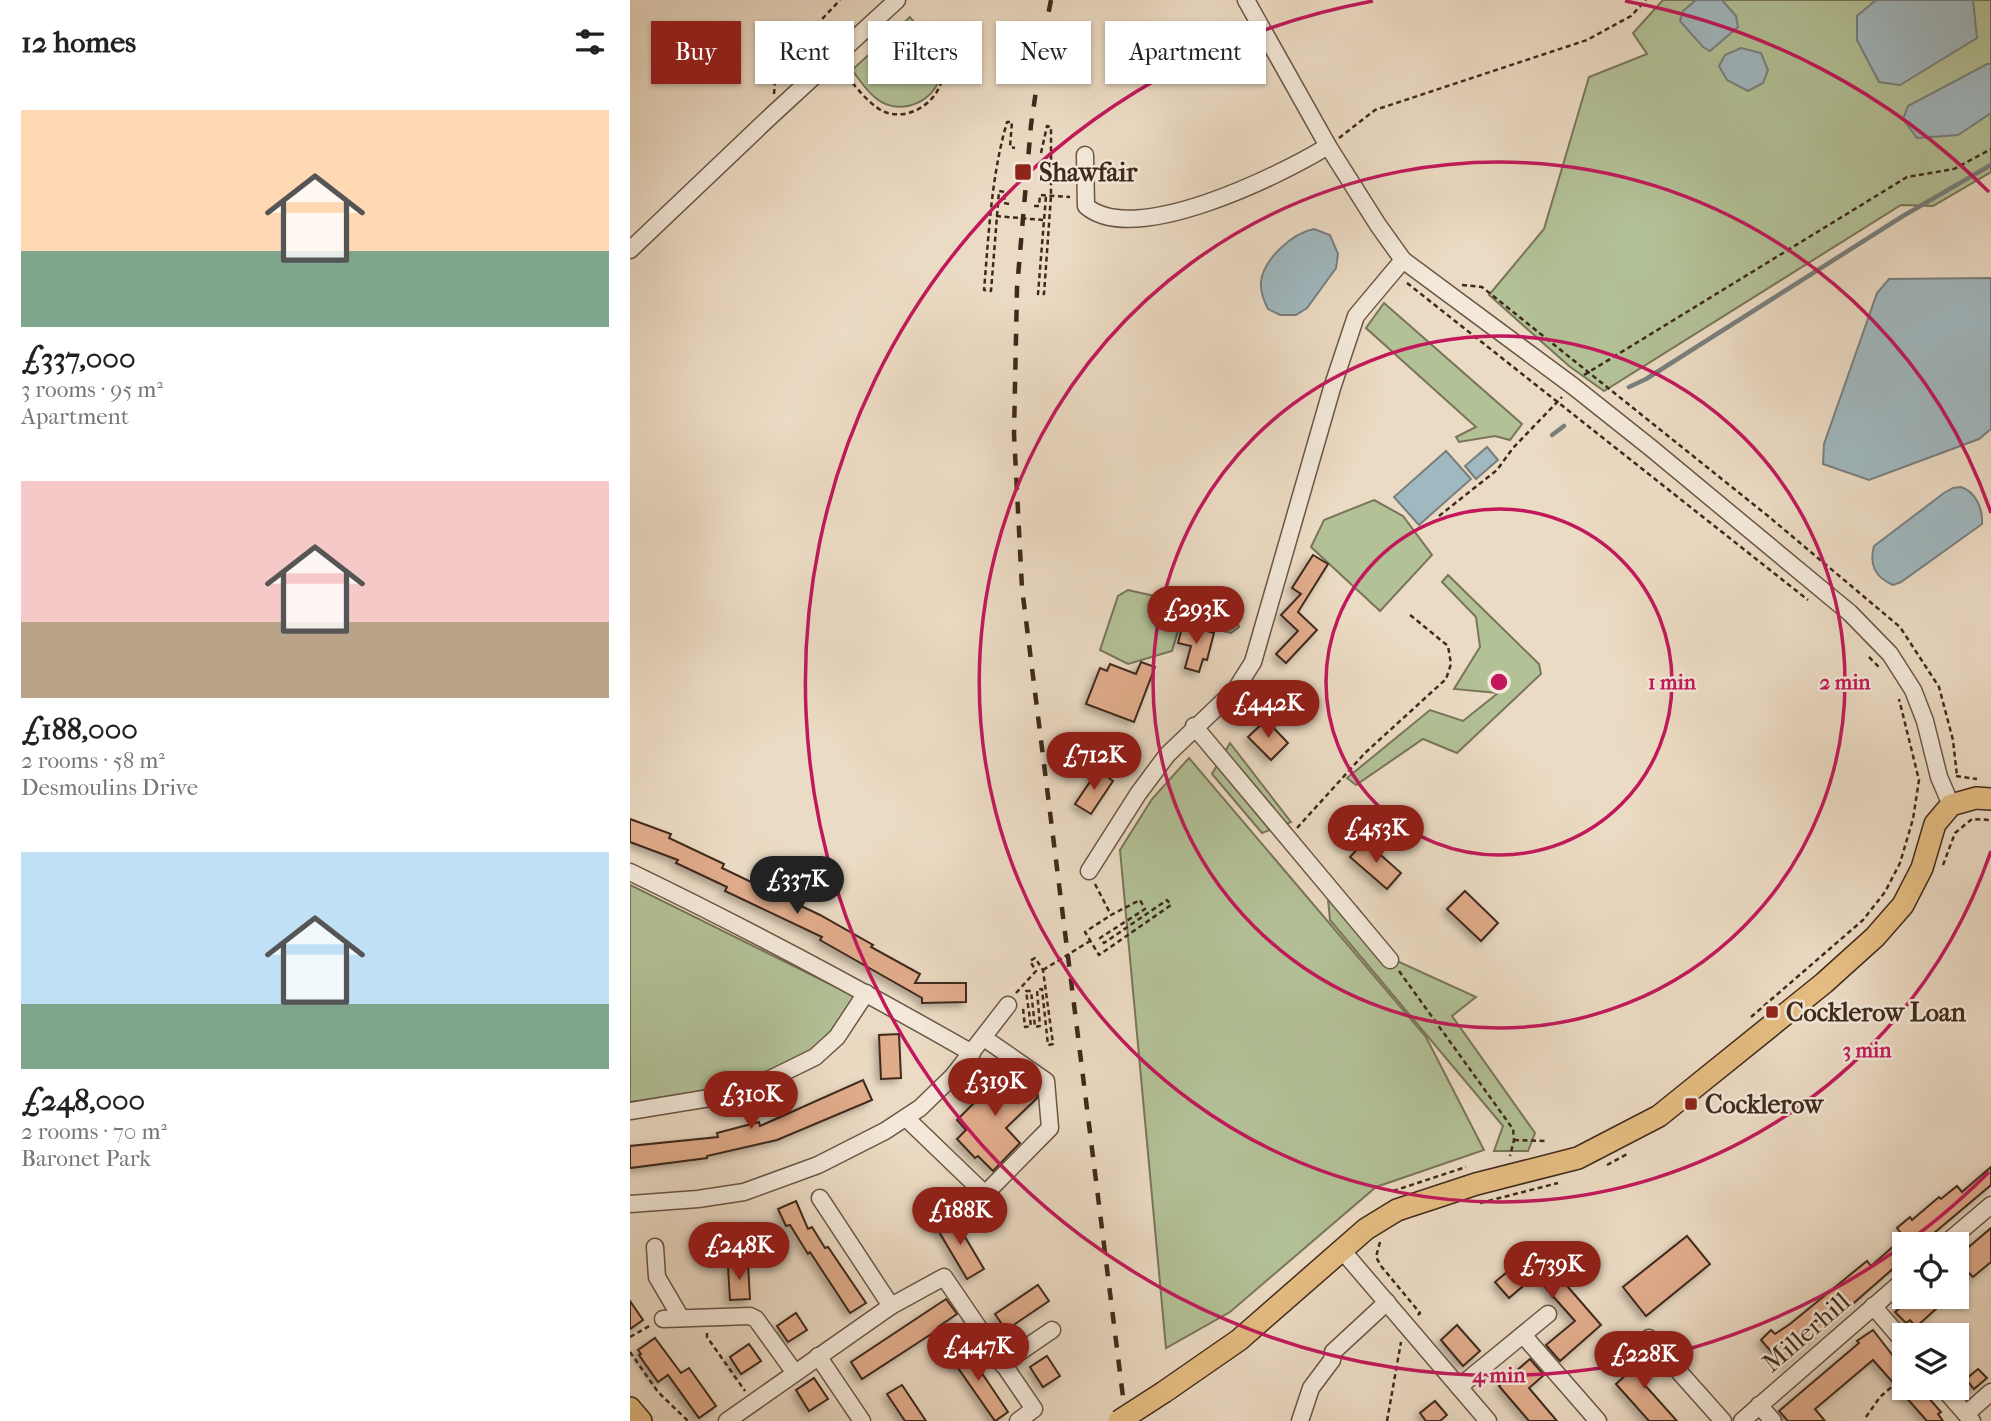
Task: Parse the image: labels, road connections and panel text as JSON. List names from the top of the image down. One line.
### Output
{"streets":{"street":["Millerhill"]},"places":{"transit":["Shawfair","Cocklerow Loan","Cocklerow"]},"page":{"heading":"12 homes","chip":["Buy","Rent","Filters","New","Apartment"],"list":[{"name":"£337,000","note":"3 rooms · 95 m² · Apartment"},{"name":"£188,000","note":"2 rooms · 58 m² · Desmoulins Drive"},{"name":"£248,000","note":"2 rooms · 70 m² · Baronet Park"}],"price":["£293K","£442K","£712K","£453K","£337K","£319K","£310K","£188K","£248K","£739K","£447K","£228K"]},"rings":["1 min","2 min","3 min","4 min"]}
